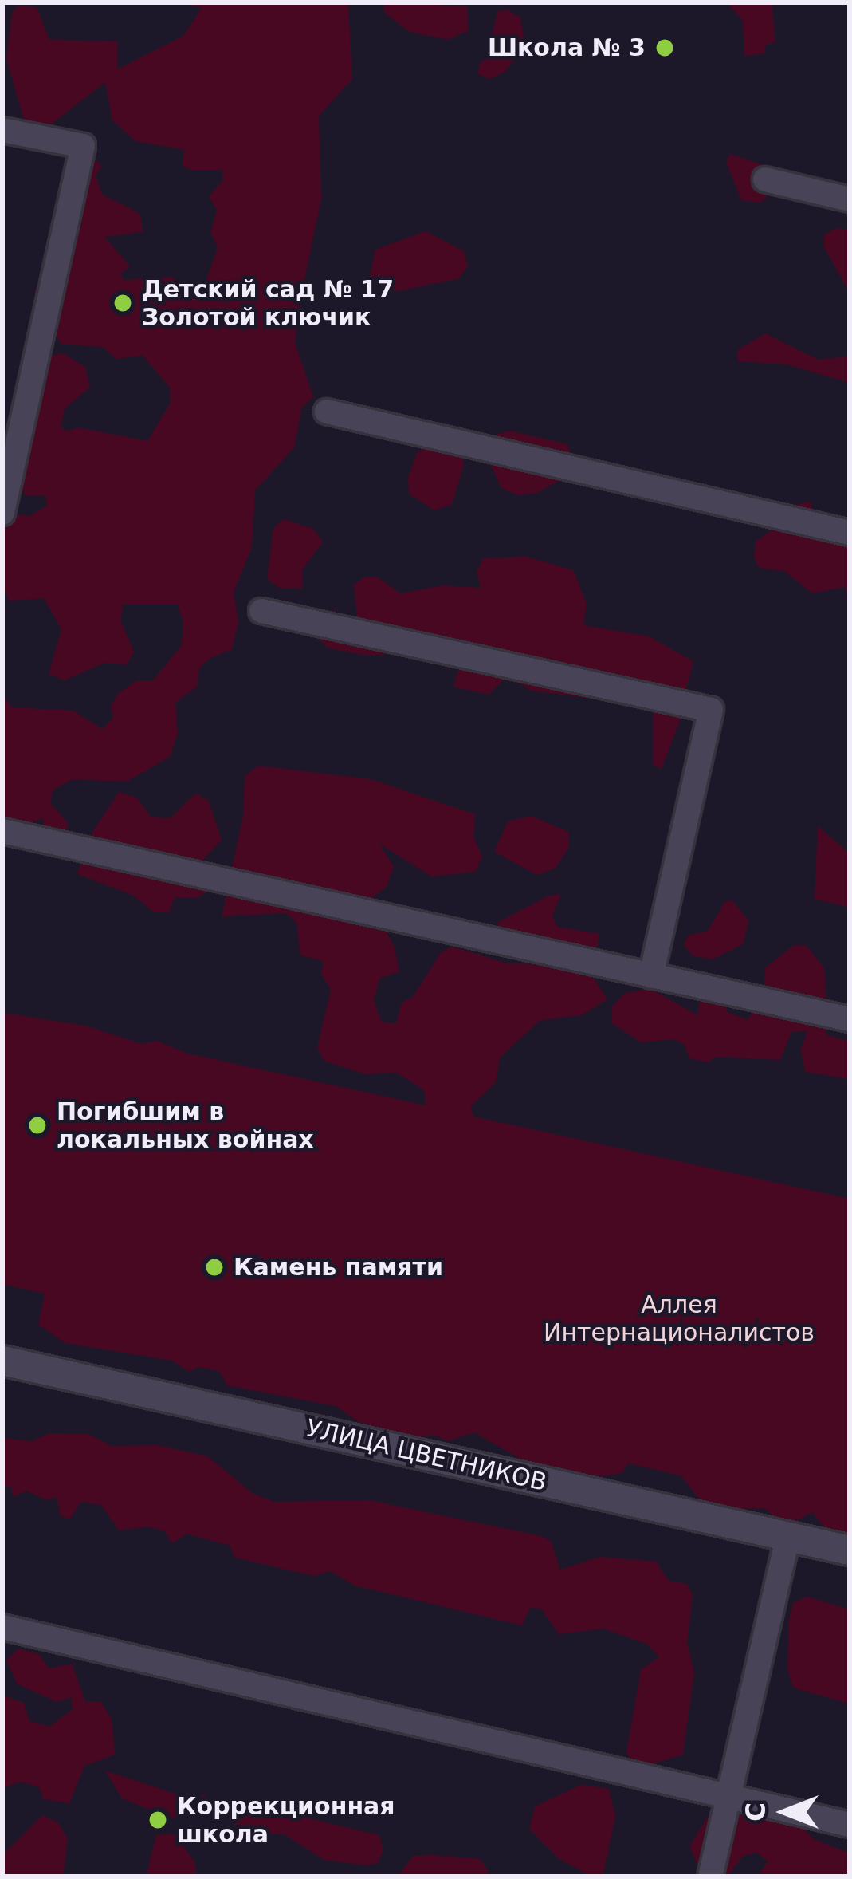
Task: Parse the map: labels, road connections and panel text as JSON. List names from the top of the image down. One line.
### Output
{"streets":{"street":["УЛИЦА ЦВЕТНИКОВ"]},"parks":["Аллея Интернационалистов"],"places":["Школа № 3","Детский сад № 17 Золотой ключик","Погибшим в локальных войнах","Камень памяти","Коррекционная школа"],"north":"left"}
